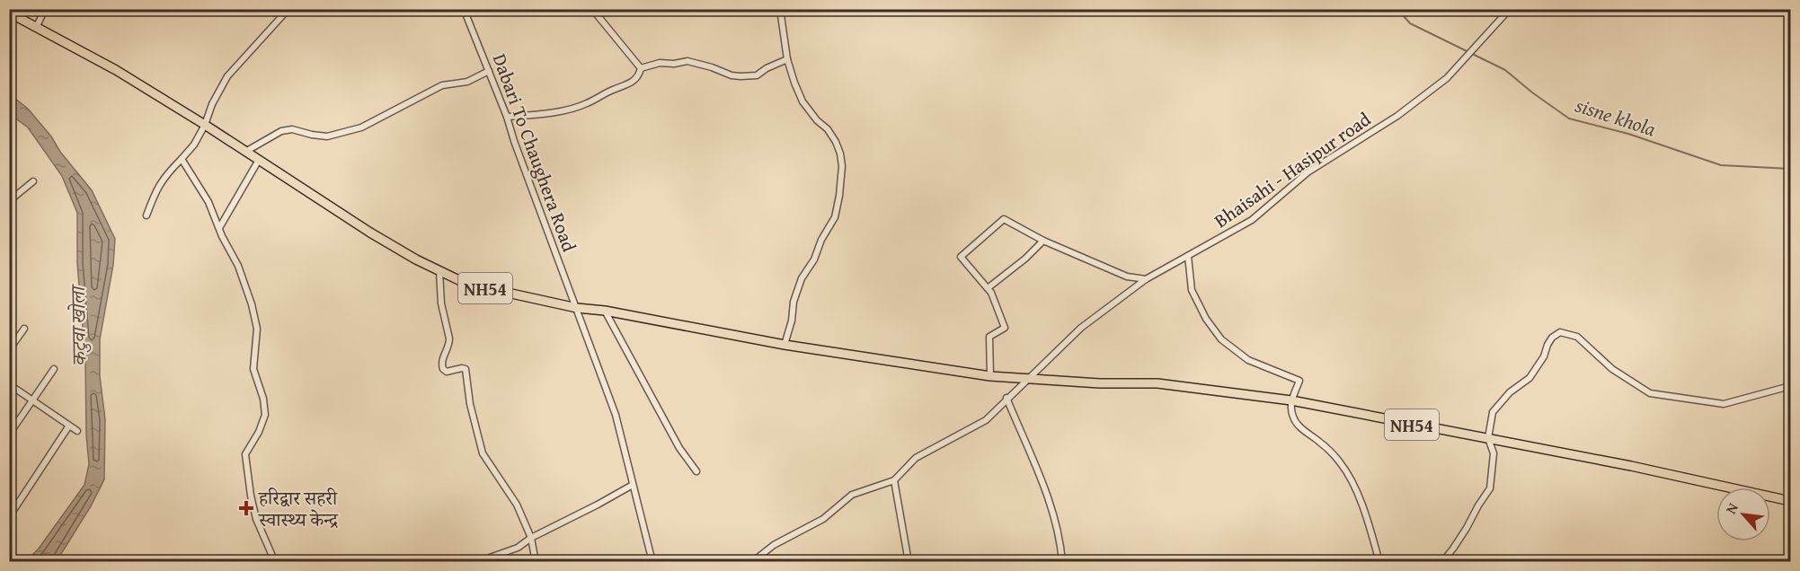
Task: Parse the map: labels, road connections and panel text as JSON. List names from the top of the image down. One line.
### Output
{"streets":{"main road":["NH54"],"street":["Dabari To Chaughera Road","Bhaisahi - Hasipur road"]},"crossings":[["Dabari To Chaughera Road","NH54"],["Bhaisahi - Hasipur road","NH54"]],"water":["sisne khola","कटुवा खोला"],"places":{"health":["हरिद्वार सहरी स्वास्थ्य केन्द्र"]},"north":"top left"}
